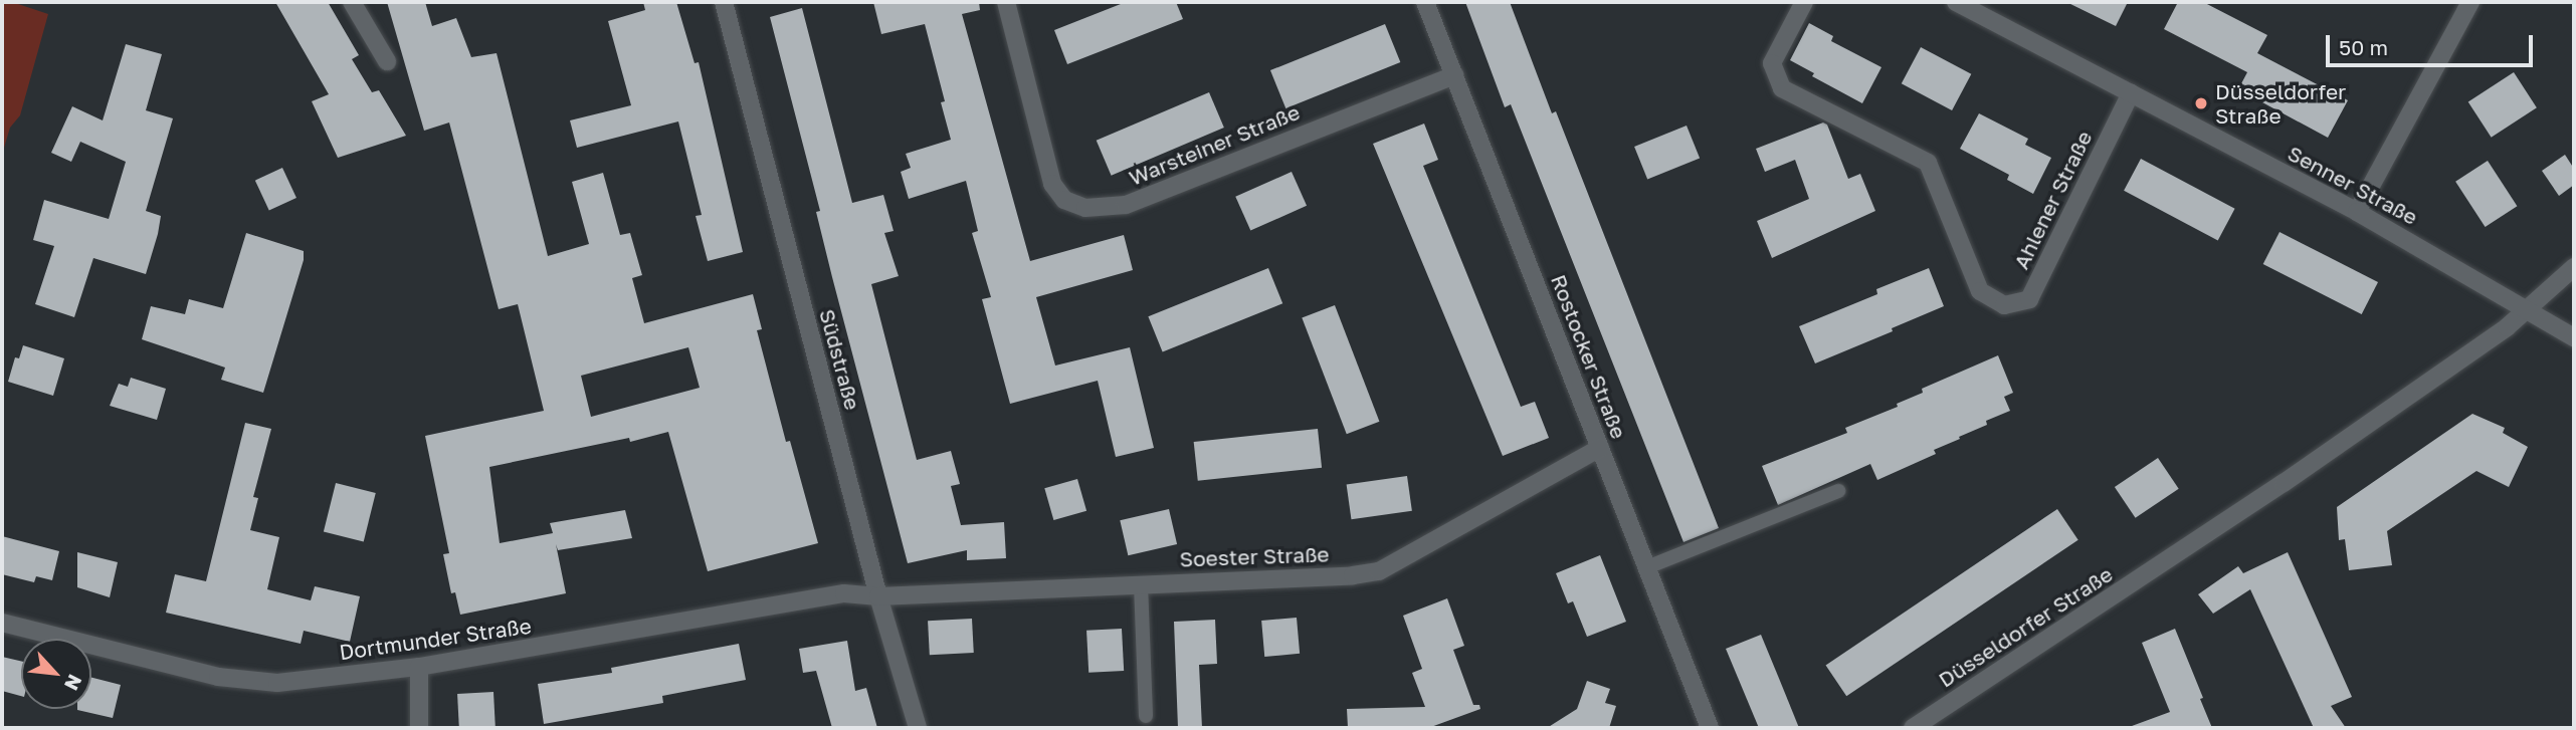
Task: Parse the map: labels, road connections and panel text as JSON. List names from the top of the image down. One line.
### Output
{"streets":{"street":["Warsteiner Straße","Senner Straße","Ahlener Straße","Rostocker Straße","Südstraße","Soester Straße","Düsseldorfer Straße","Dortmunder Straße"]},"crossings":[["Warsteiner Straße","Rostocker Straße"],["Senner Straße","Ahlener Straße"],["Senner Straße","Düsseldorfer Straße"],["Rostocker Straße","Soester Straße"],["Südstraße","Soester Straße"],["Südstraße","Dortmunder Straße"],["Soester Straße","Dortmunder Straße"]],"places":["Düsseldorfer Straße"],"scale_bar":"50 m","north":"bottom right"}
